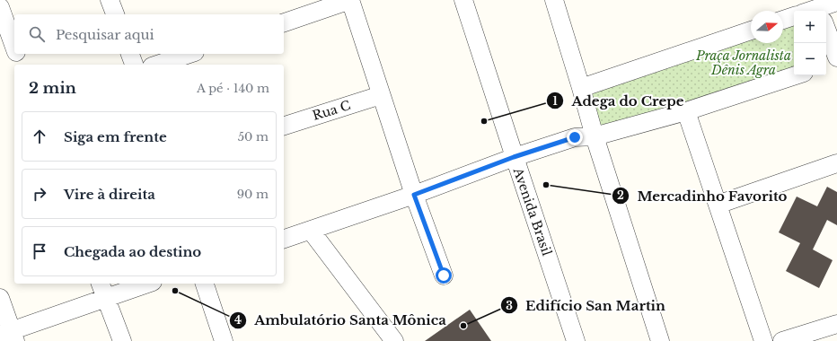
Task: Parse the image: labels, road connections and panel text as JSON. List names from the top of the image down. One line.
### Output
{"streets":{"street":["Rua C","Avenida Brasil"]},"parks":["Praça Jornalista Dênis Agra"],"places":["Adega do Crepe","Mercadinho Favorito","Ambulatório Santa Mônica","Edifício San Martin"],"north":"right","page":{"map_buttons":["+","−"],"search":"Pesquisar aqui","heading":["2 min","A pé · 140 m"],"list":[["Siga em frente","50 m"],["Vire à direita","90 m"],"Chegada ao destino"]}}
